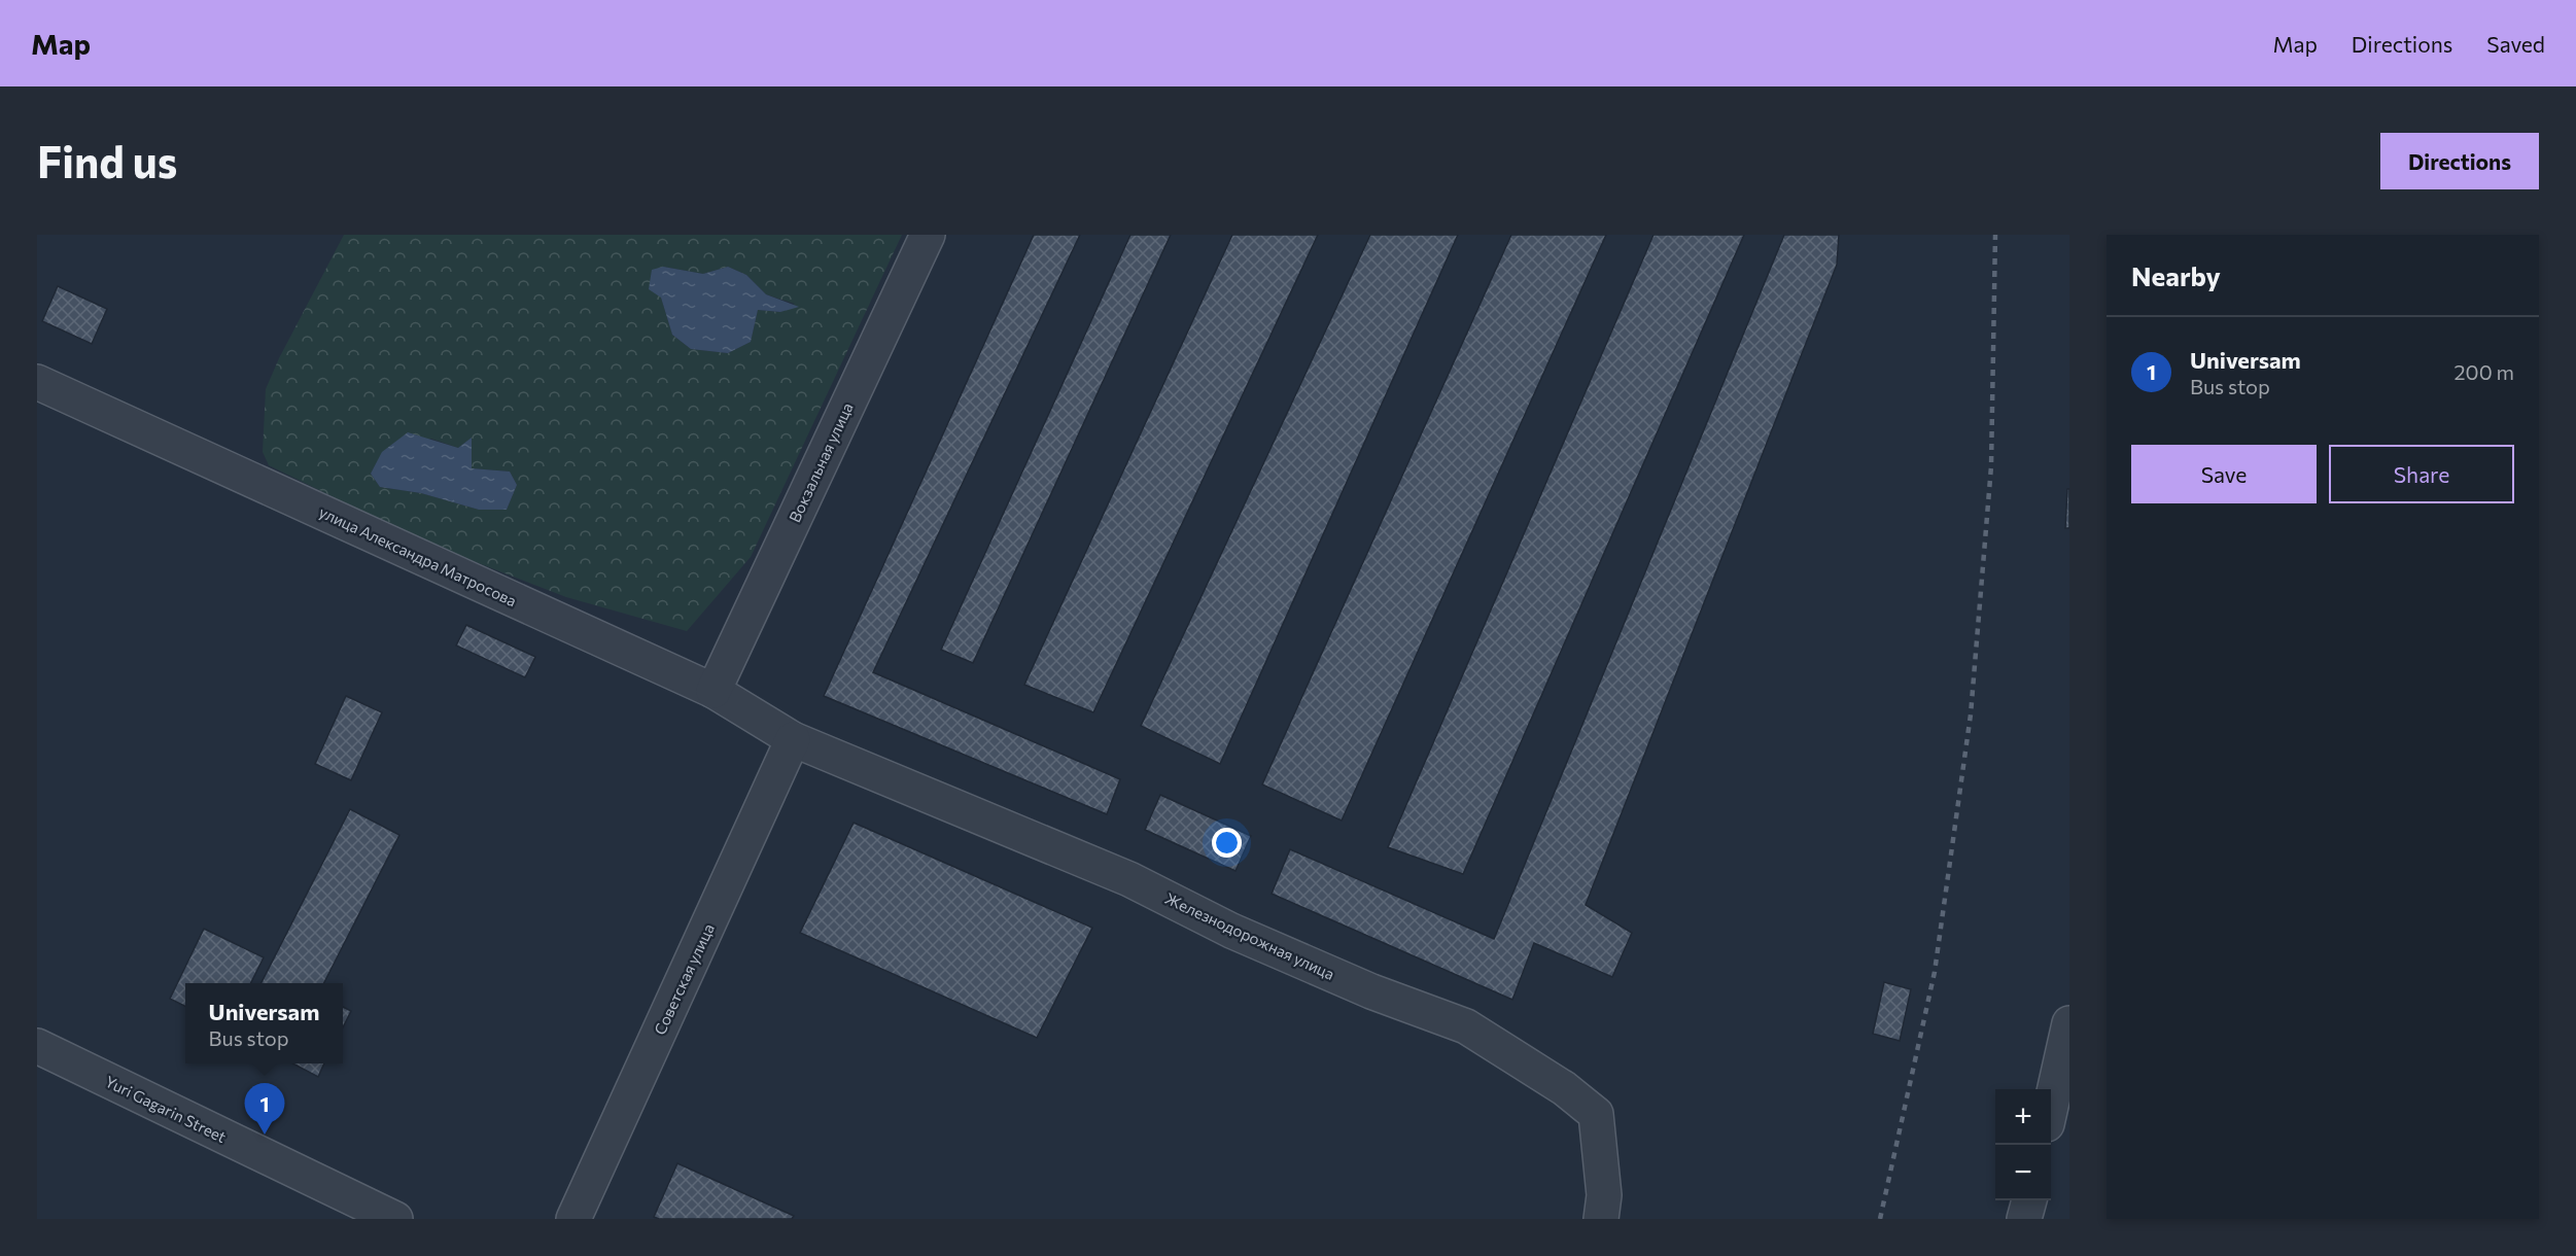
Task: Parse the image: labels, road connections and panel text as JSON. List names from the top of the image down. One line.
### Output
{"streets":{"street":["Вокзальная улица","улица Александра Матросова","Железнодорожная улица","Советская улица","Yuri Gagarin Street"]},"crossings":[["Вокзальная улица","улица Александра Матросова"],["улица Александра Матросова","Железнодорожная улица"],["улица Александра Матросова","Советская улица"],["Железнодорожная улица","Советская улица"]],"page":{"header":"Map","nav":["Map","Directions","Saved"],"buttons":["Directions",["Save","Share"]],"title":"Find us","heading":"Nearby","list":[{"mark":"1","name":"Universam","note":"Bus stop","value":"200 m"}],"popup":["Universam","Bus stop"],"pins":"1","map_buttons":["+","−"]}}
